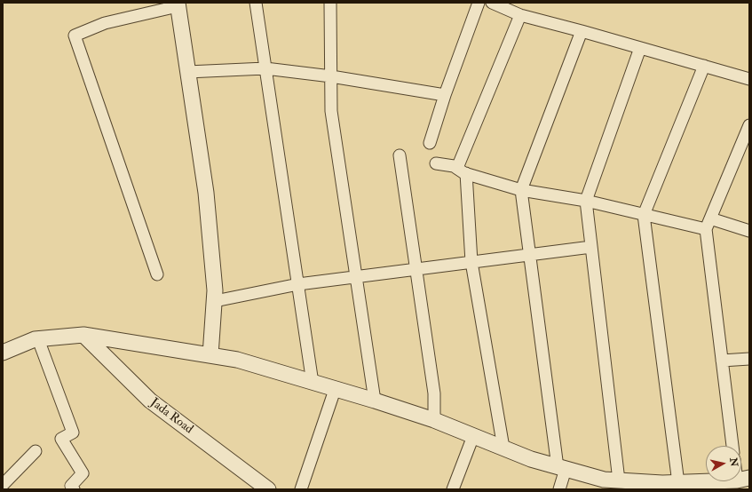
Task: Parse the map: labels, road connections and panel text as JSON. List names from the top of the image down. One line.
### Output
{"streets":{"street":["Jada Road"]},"north":"right"}
